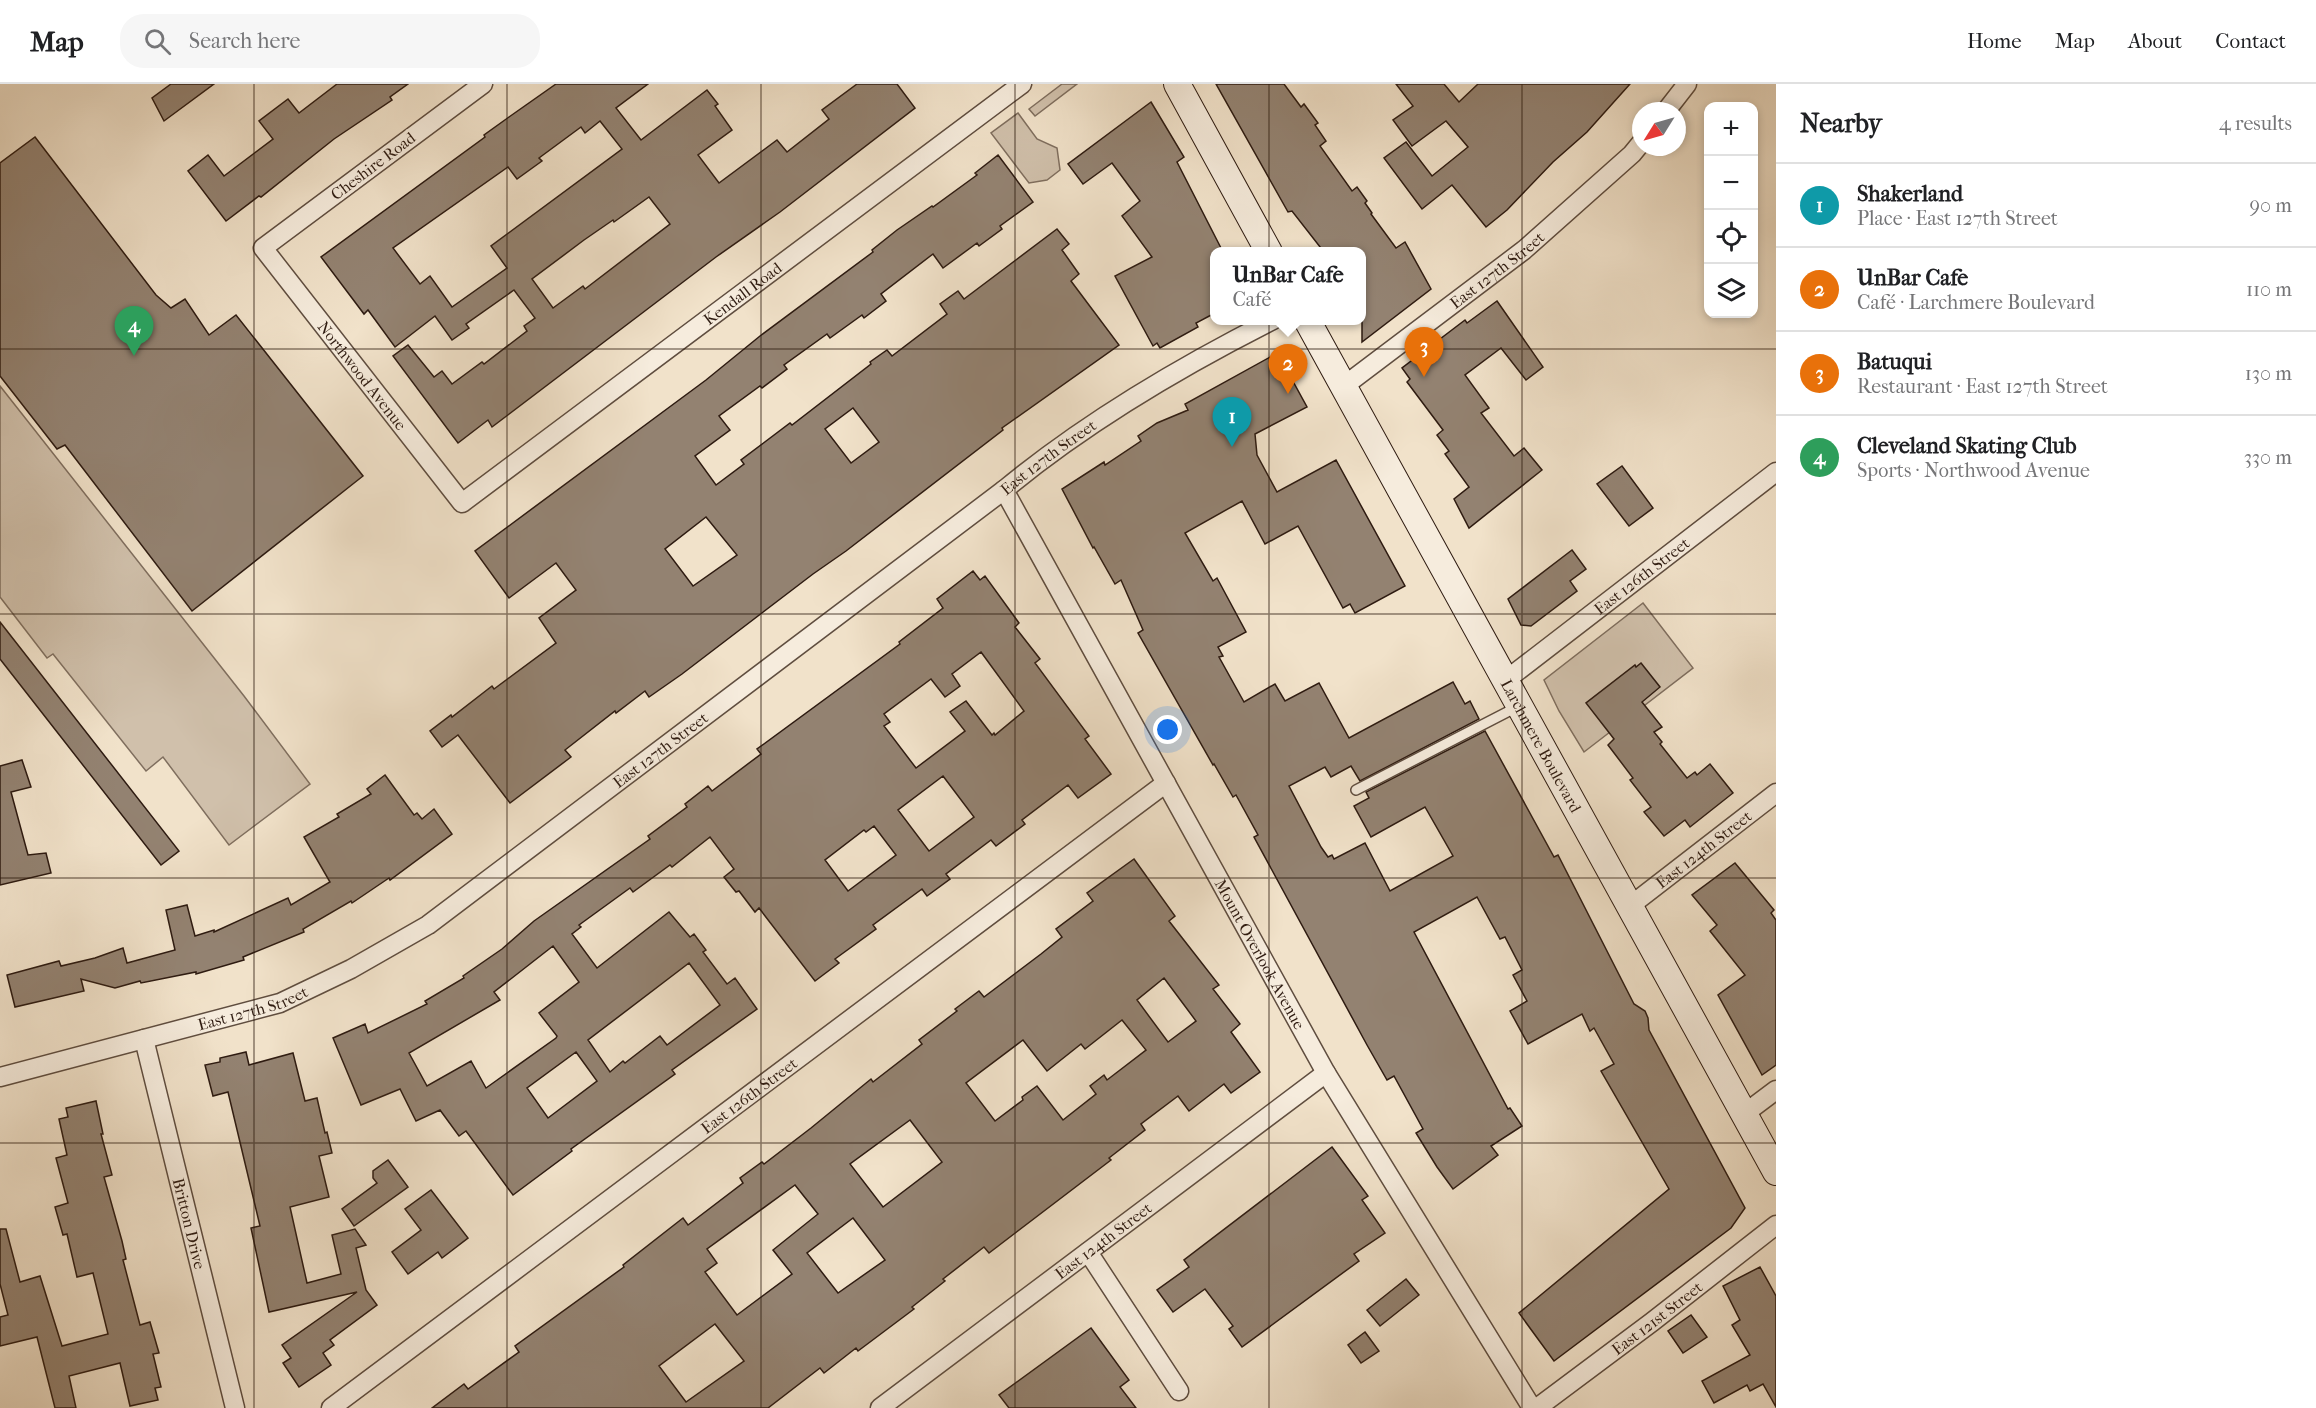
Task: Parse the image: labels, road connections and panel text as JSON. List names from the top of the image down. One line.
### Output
{"streets":{"main road":["Larchmere Boulevard"],"street":["Cheshire Road","East 127th Street","Kendall Road","Northwood Avenue","East 126th Street","East 124th Street","Mount Overlook Avenue","Britton Drive","East 121st Street"]},"crossings":[["Cheshire Road","Northwood Avenue"],["East 127th Street","Larchmere Boulevard"],["East 127th Street","Mount Overlook Avenue"],["East 127th Street","Britton Drive"],["Kendall Road","Northwood Avenue"],["East 126th Street","Larchmere Boulevard"],["East 126th Street","Mount Overlook Avenue"],["Larchmere Boulevard","East 124th Street"],["East 124th Street","Mount Overlook Avenue"],["Mount Overlook Avenue","East 121st Street"]],"north":"bottom left","page":{"header":"Map","search":"Search here","nav":["Home","Map","About","Contact"],"heading":["Nearby","4 results"],"map_buttons":["+","−"],"list":[{"mark":"1","name":"Shakerland","note":"Place · East 127th Street","value":"90 m"},{"mark":"2","name":"UnBar Cafe","note":"Café · Larchmere Boulevard","value":"110 m"},{"mark":"3","name":"Batuqui","note":"Restaurant · East 127th Street","value":"130 m"},{"mark":"4","name":"Cleveland Skating Club","note":"Sports · Northwood Avenue","value":"330 m"}],"popup":["UnBar Cafe","Café"],"pins":["4","3","2","1"]}}
